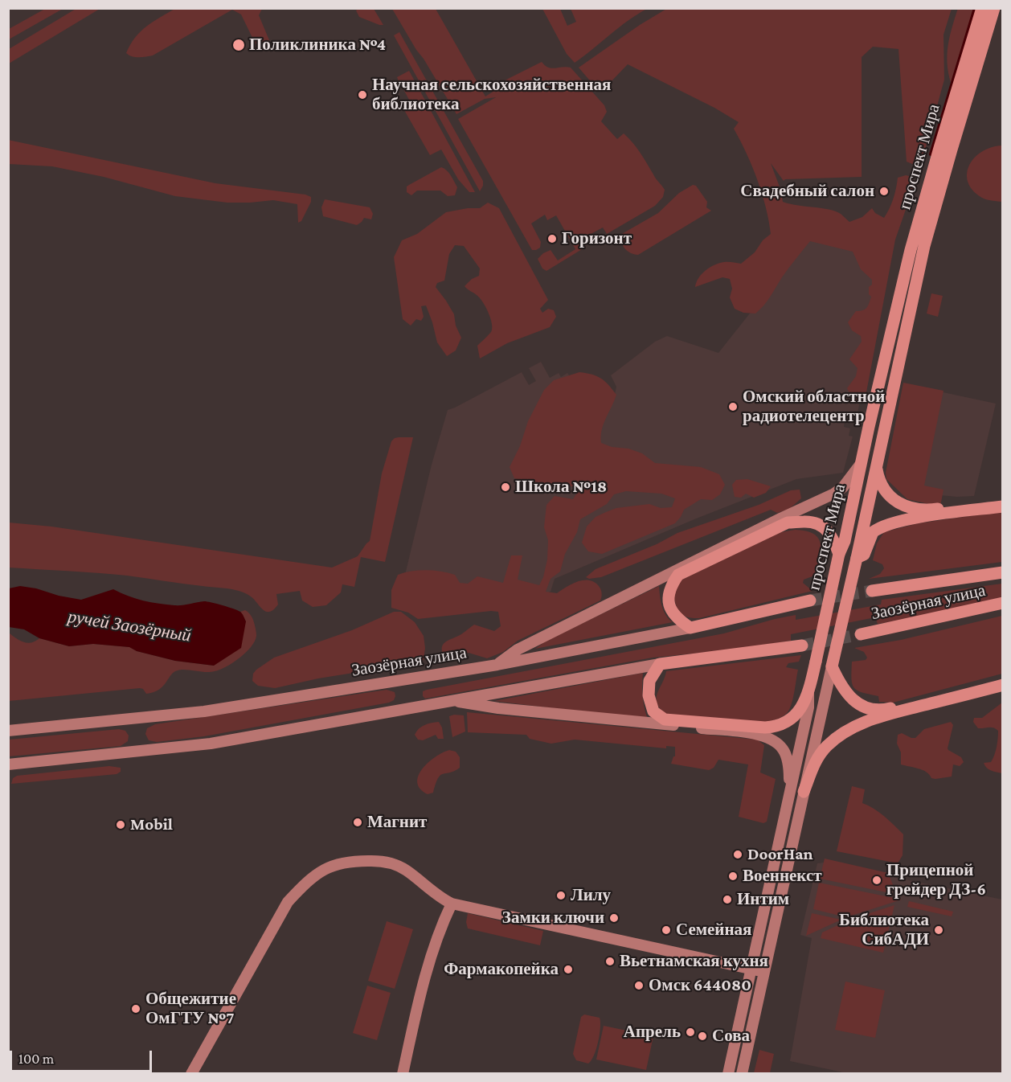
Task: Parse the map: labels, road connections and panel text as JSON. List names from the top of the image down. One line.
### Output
{"streets":{"main road":["проспект Мира","Заозёрная улица"]},"water":["ручей Заозёрный"],"places":["Поликлиника №4","Научная сельскохозяйственная библиотека","Свадебный салон","Горизонт","Омский областной радиотелецентр","Школа №18","Магнит","Mobil","DoorHan","Военнекст","Прицепной грейдер ДЗ-6","Лилу","Интим","Замки ключи","Семейная","Библиотека СибАДИ","Вьетнамская кухня","Фармакопейка","Омск 644080","Общежитие ОмГТУ №7","Апрель","Сова"],"scale_bar":"100 m"}
